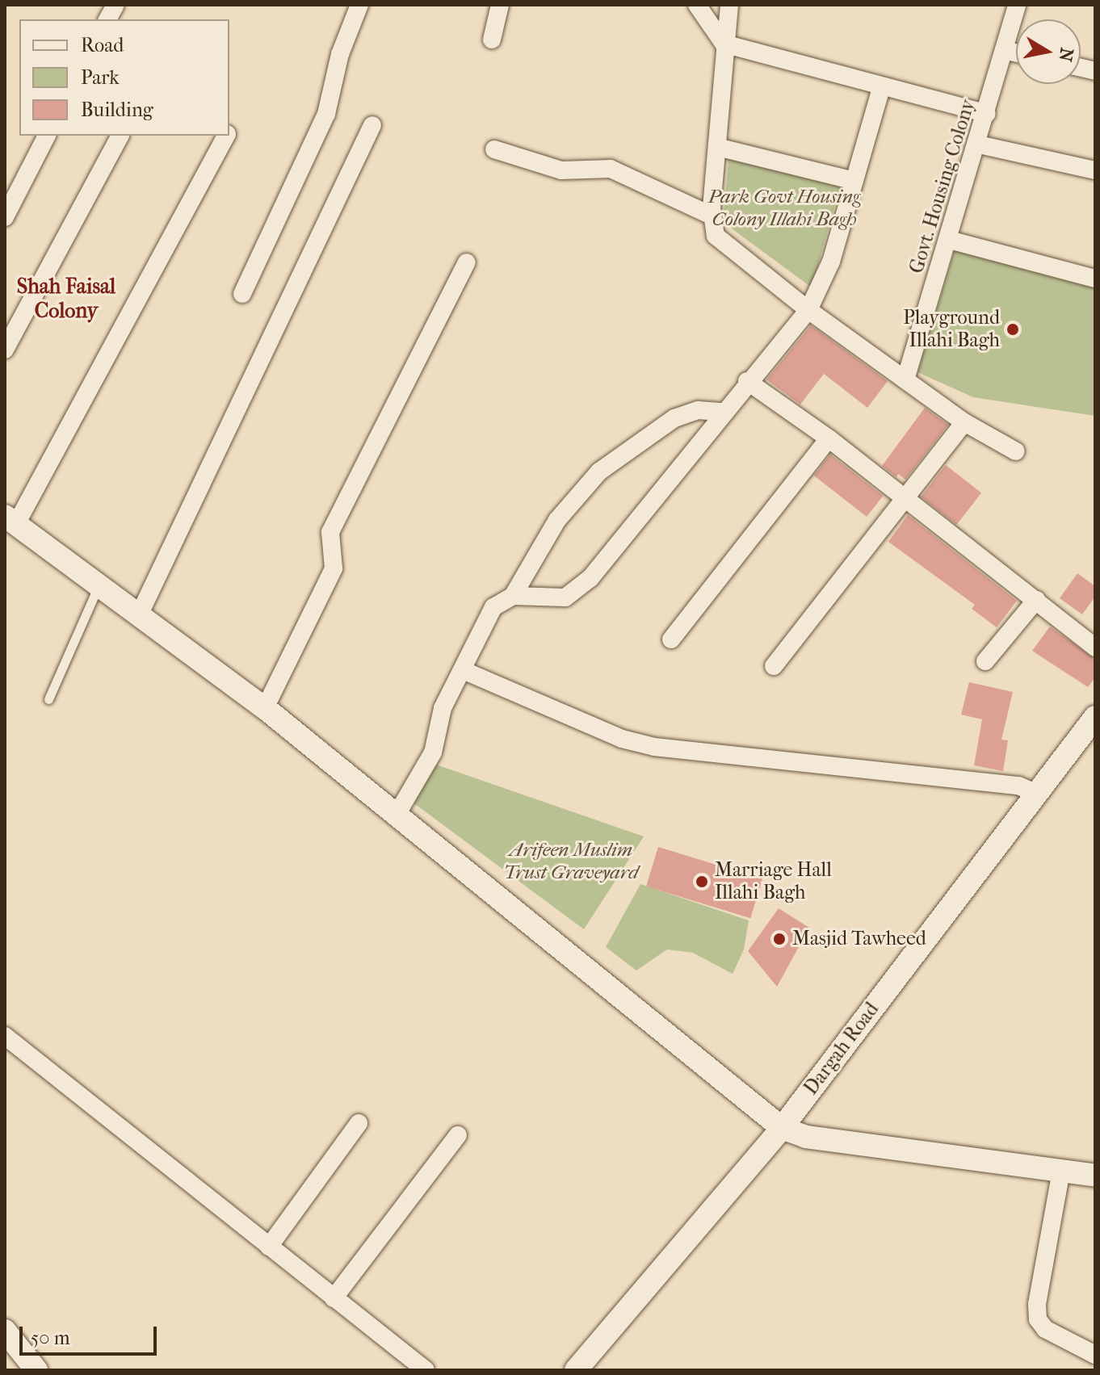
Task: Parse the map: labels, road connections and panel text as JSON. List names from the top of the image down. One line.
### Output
{"streets":{"street":["Govt. Housing Colony","Dargah Road"]},"districts":["Shah Faisal Colony"],"parks":["Park Govt Housing Colony Illahi Bagh","Arifeen Muslim Trust Graveyard"],"places":["Playground Illahi Bagh","Marriage Hall Illahi Bagh","Masjid Tawheed"],"legend":["Road","Park","Building"],"scale_bar":"50 m","north":"right"}
